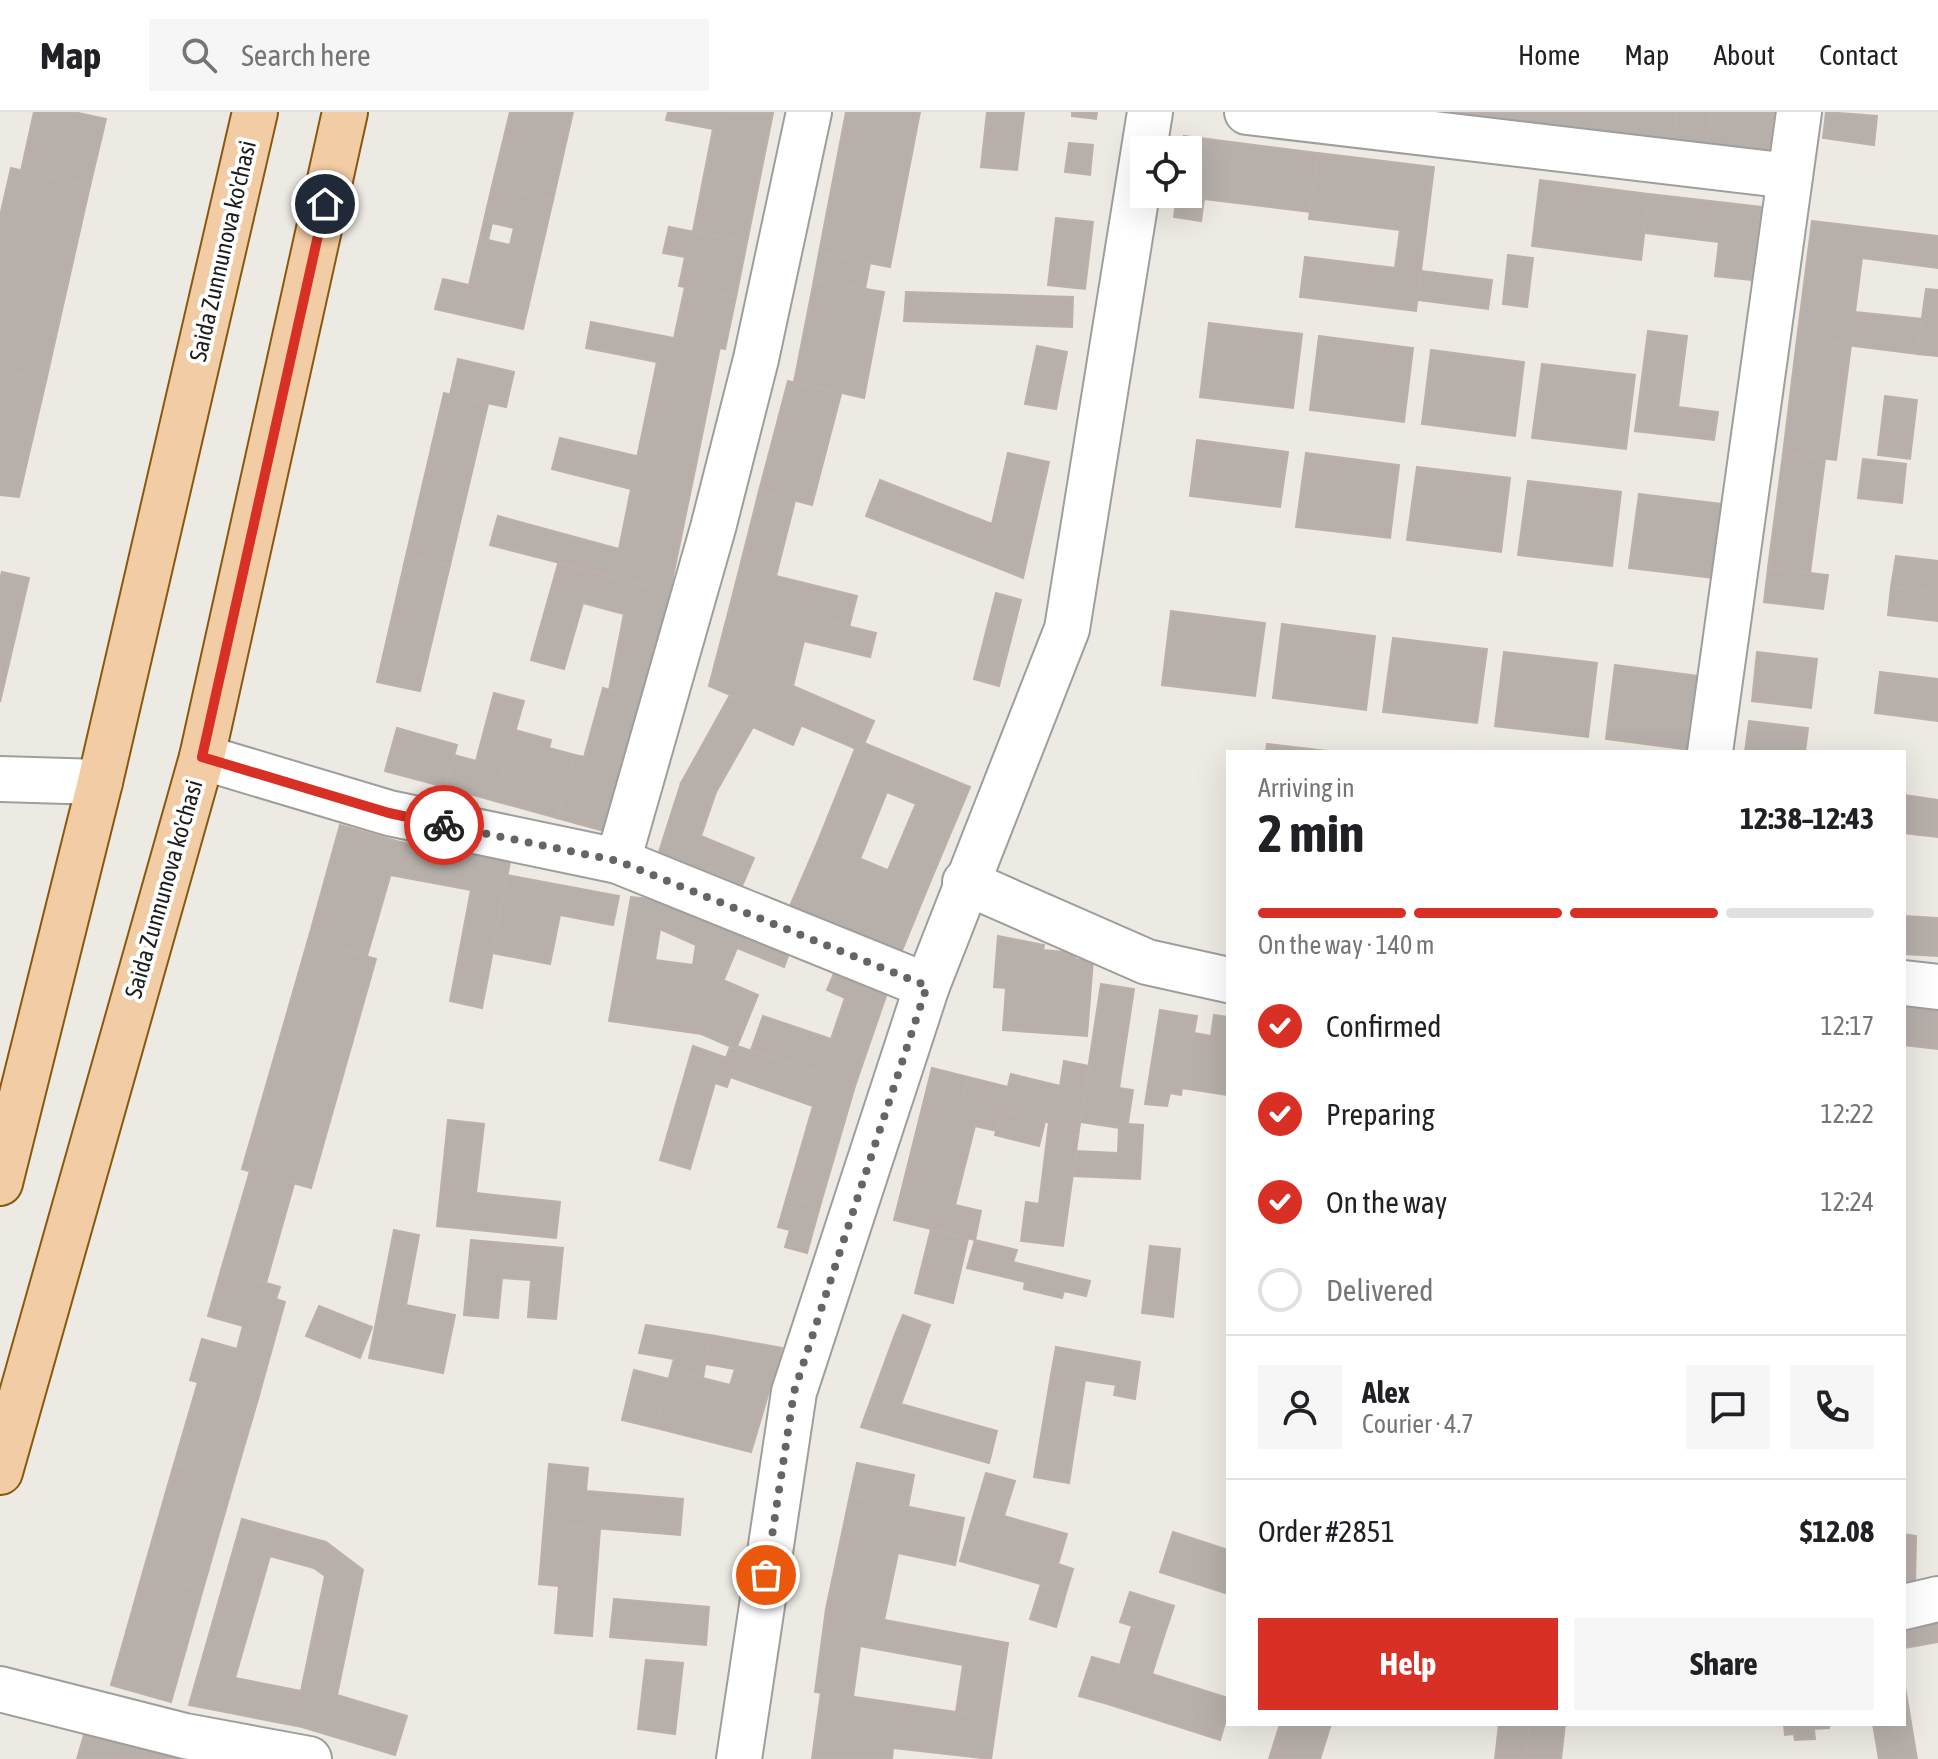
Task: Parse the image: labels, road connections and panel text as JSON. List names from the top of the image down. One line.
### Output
{"streets":{"main road":["Saida Zunnunova ko'chasi"]},"page":{"header":"Map","search":"Search here","nav":["Home","Map","About","Contact"],"heading":["2 min","Arriving in","12:38–12:43"],"panel":["Alex","Courier · 4.7","Order #2851","$12.08"],"bar":"On the way · 140 m","list":[["Confirmed","12:17"],["Preparing","12:22"],["On the way","12:24"],"Delivered"],"buttons":["Help","Share"]}}
